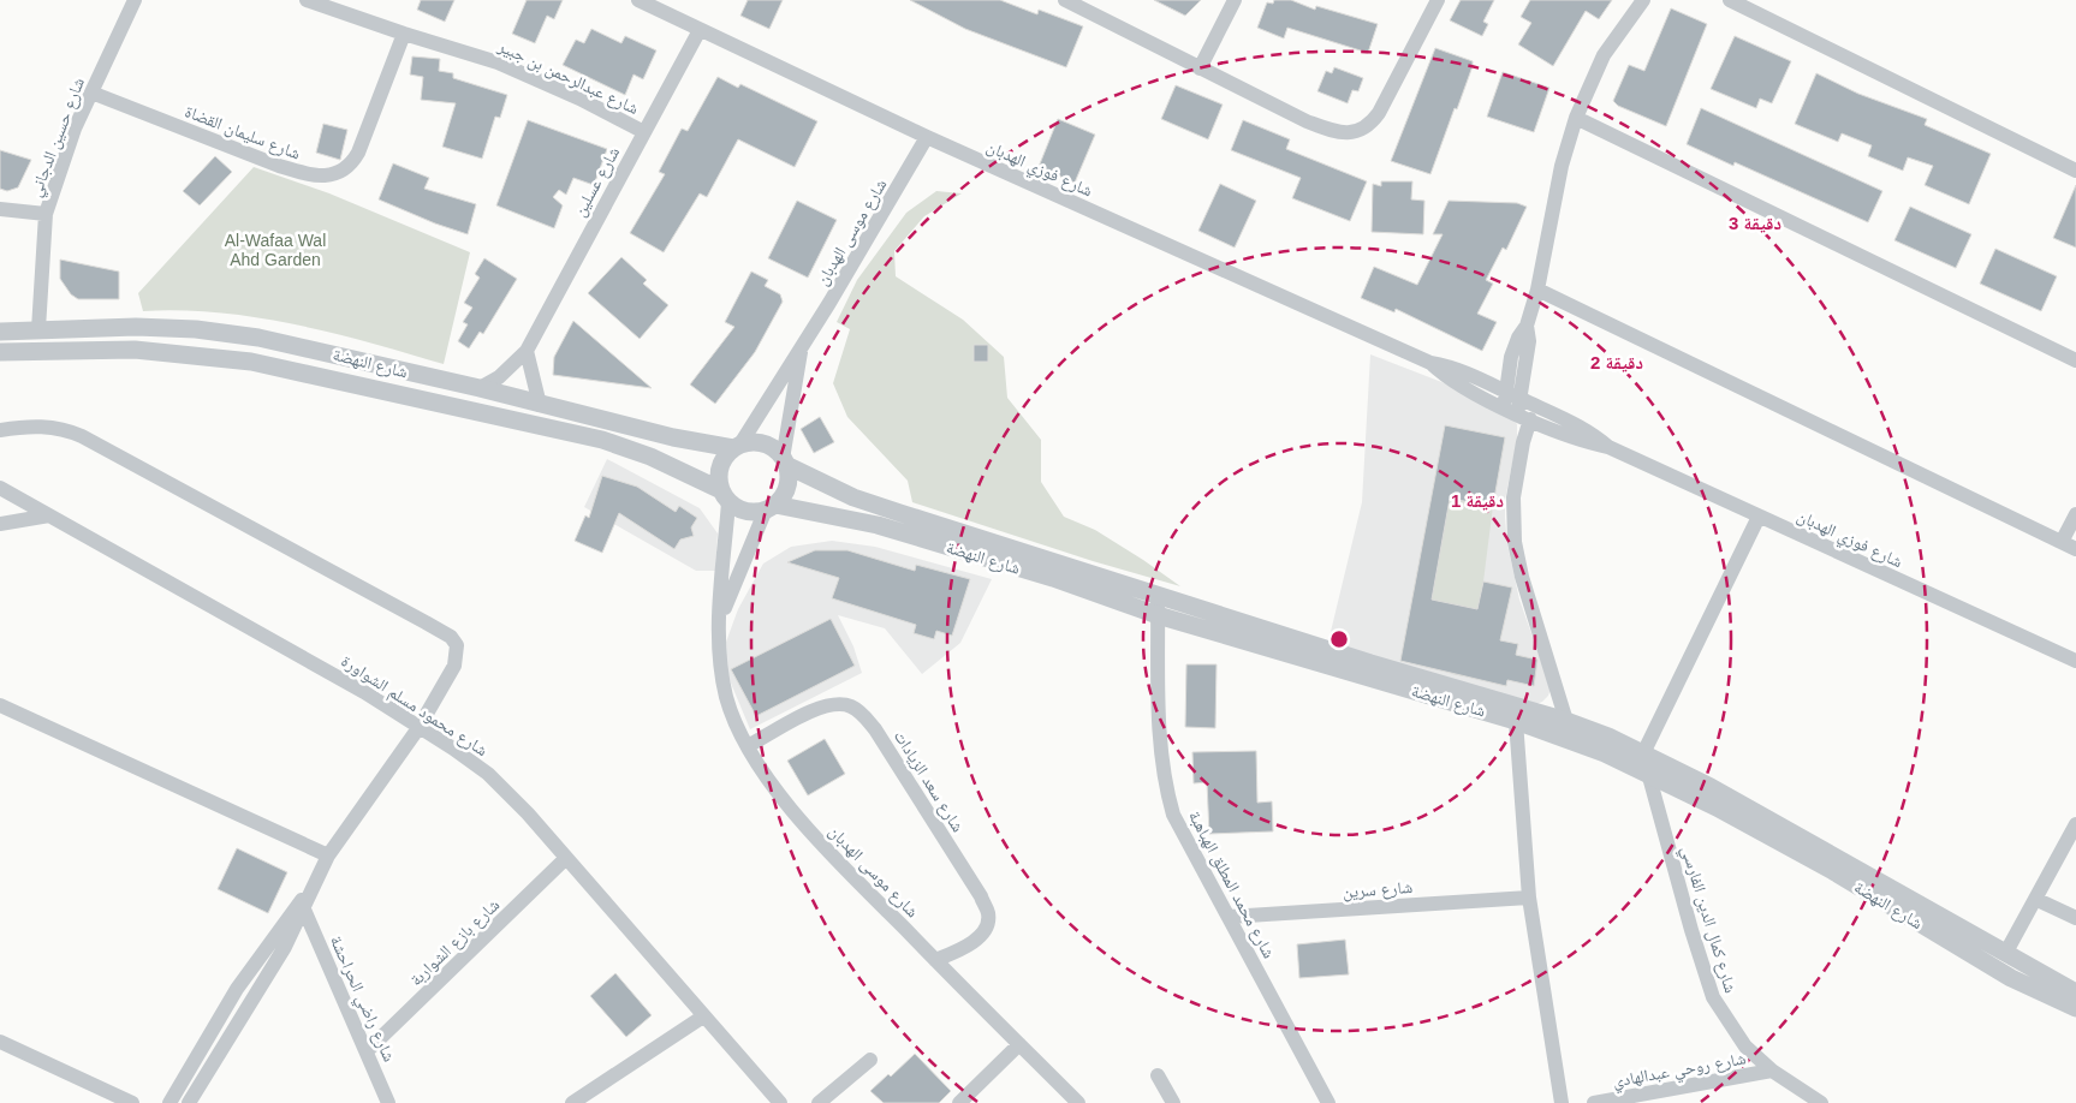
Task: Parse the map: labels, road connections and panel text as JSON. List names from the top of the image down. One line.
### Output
{"streets":{"street":["شارع عبدالرحمن بن جبير","شارع سليمان القضاة","شارع حسين الدجاني","شارع فوزي الهدبان","شارع عسلين","شارع موسى الهدبان","شارع النهضة","شارع محمود مسلم الشواورة","شارع سعد الزيادات","شارع محمد المطلق الهباهبة","شارع سرين","شارع كمال الدين الفارسي","شارع بازع الشواربة","شارع راضي الحراحشة","شارع روحي عبدالهادي"]},"crossings":[["شارع عبدالرحمن بن جبير","شارع سليمان القضاة"],["شارع عبدالرحمن بن جبير","شارع عسلين"],["شارع سليمان القضاة","شارع حسين الدجاني"],["شارع حسين الدجاني","شارع النهضة"],["شارع فوزي الهدبان","شارع عسلين"],["شارع فوزي الهدبان","شارع موسى الهدبان"],["شارع عسلين","شارع النهضة"],["شارع موسى الهدبان","شارع النهضة"],["شارع موسى الهدبان","شارع سعد الزيادات"],["شارع النهضة","شارع محمد المطلق الهباهبة"],["شارع النهضة","شارع كمال الدين الفارسي"],["شارع محمود مسلم الشواورة","شارع بازع الشواربة"],["شارع محمد المطلق الهباهبة","شارع سرين"],["شارع كمال الدين الفارسي","شارع روحي عبدالهادي"],["شارع بازع الشواربة","شارع راضي الحراحشة"]],"parks":["Al-Wafaa Wal Ahd Garden"],"rings":["3 دقيقة","2 دقيقة","1 دقيقة"]}
